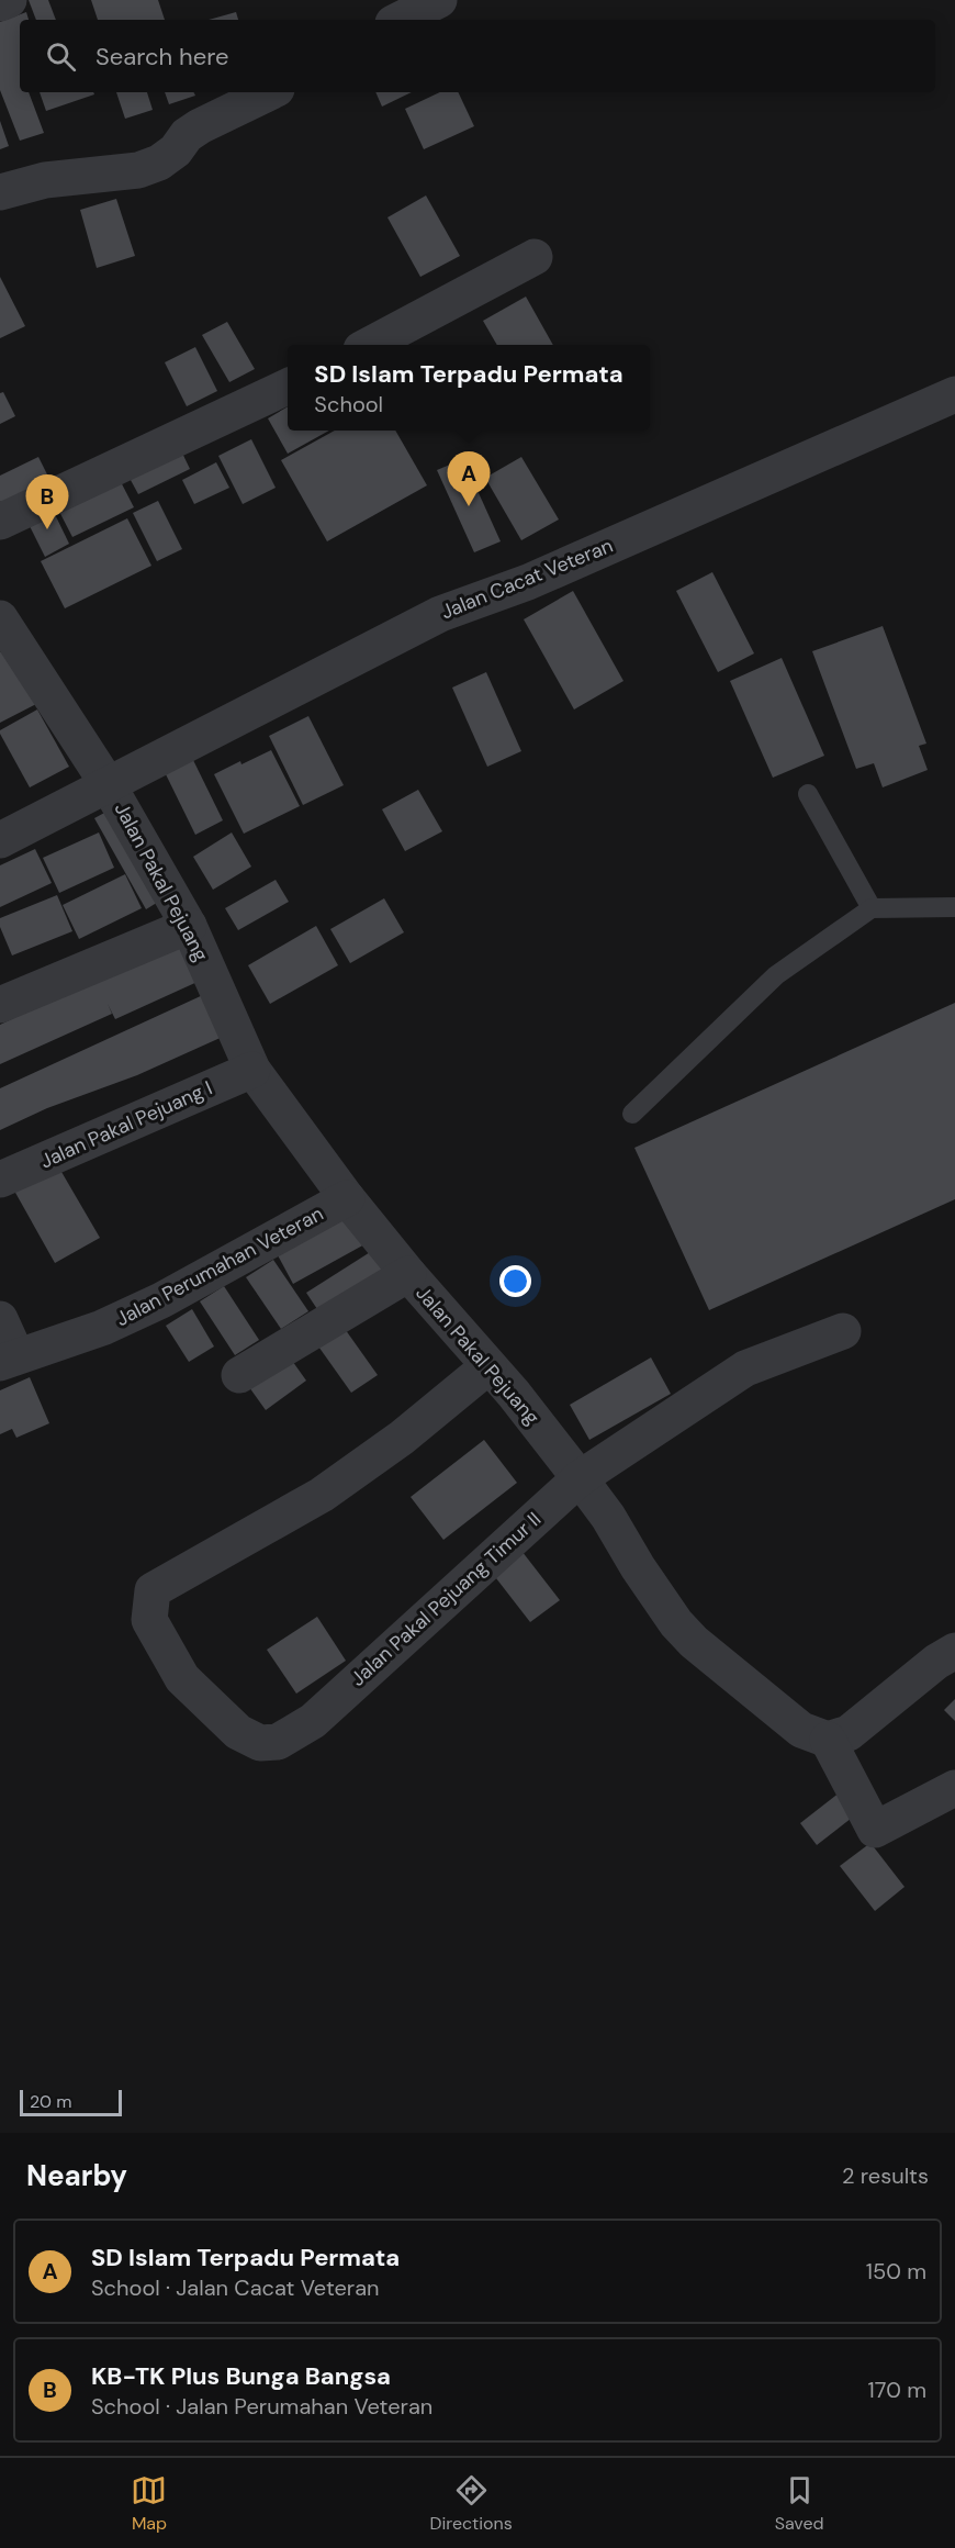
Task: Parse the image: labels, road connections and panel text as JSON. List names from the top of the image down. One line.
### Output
{"streets":{"street":["Jalan Cacat Veteran","Jalan Pakal Pejuang","Jalan Pakal Pejuang I","Jalan Perumahan Veteran","Jalan Pakal Pejuang Timur II"]},"crossings":[["Jalan Cacat Veteran","Jalan Pakal Pejuang"],["Jalan Pakal Pejuang","Jalan Pakal Pejuang I"],["Jalan Pakal Pejuang","Jalan Perumahan Veteran"],["Jalan Pakal Pejuang","Jalan Pakal Pejuang Timur II"]],"scale_bar":"20 m","page":{"search":"Search here","popup":["SD Islam Terpadu Permata","School"],"pins":["A","B"],"scale":"20 m","heading":["Nearby","2 results"],"list":[{"mark":"A","name":"SD Islam Terpadu Permata","note":"School · Jalan Cacat Veteran","value":"150 m"},{"mark":"B","name":"KB-TK Plus Bunga Bangsa","note":"School · Jalan Perumahan Veteran","value":"170 m"}],"nav":["Map","Directions","Saved"]}}
